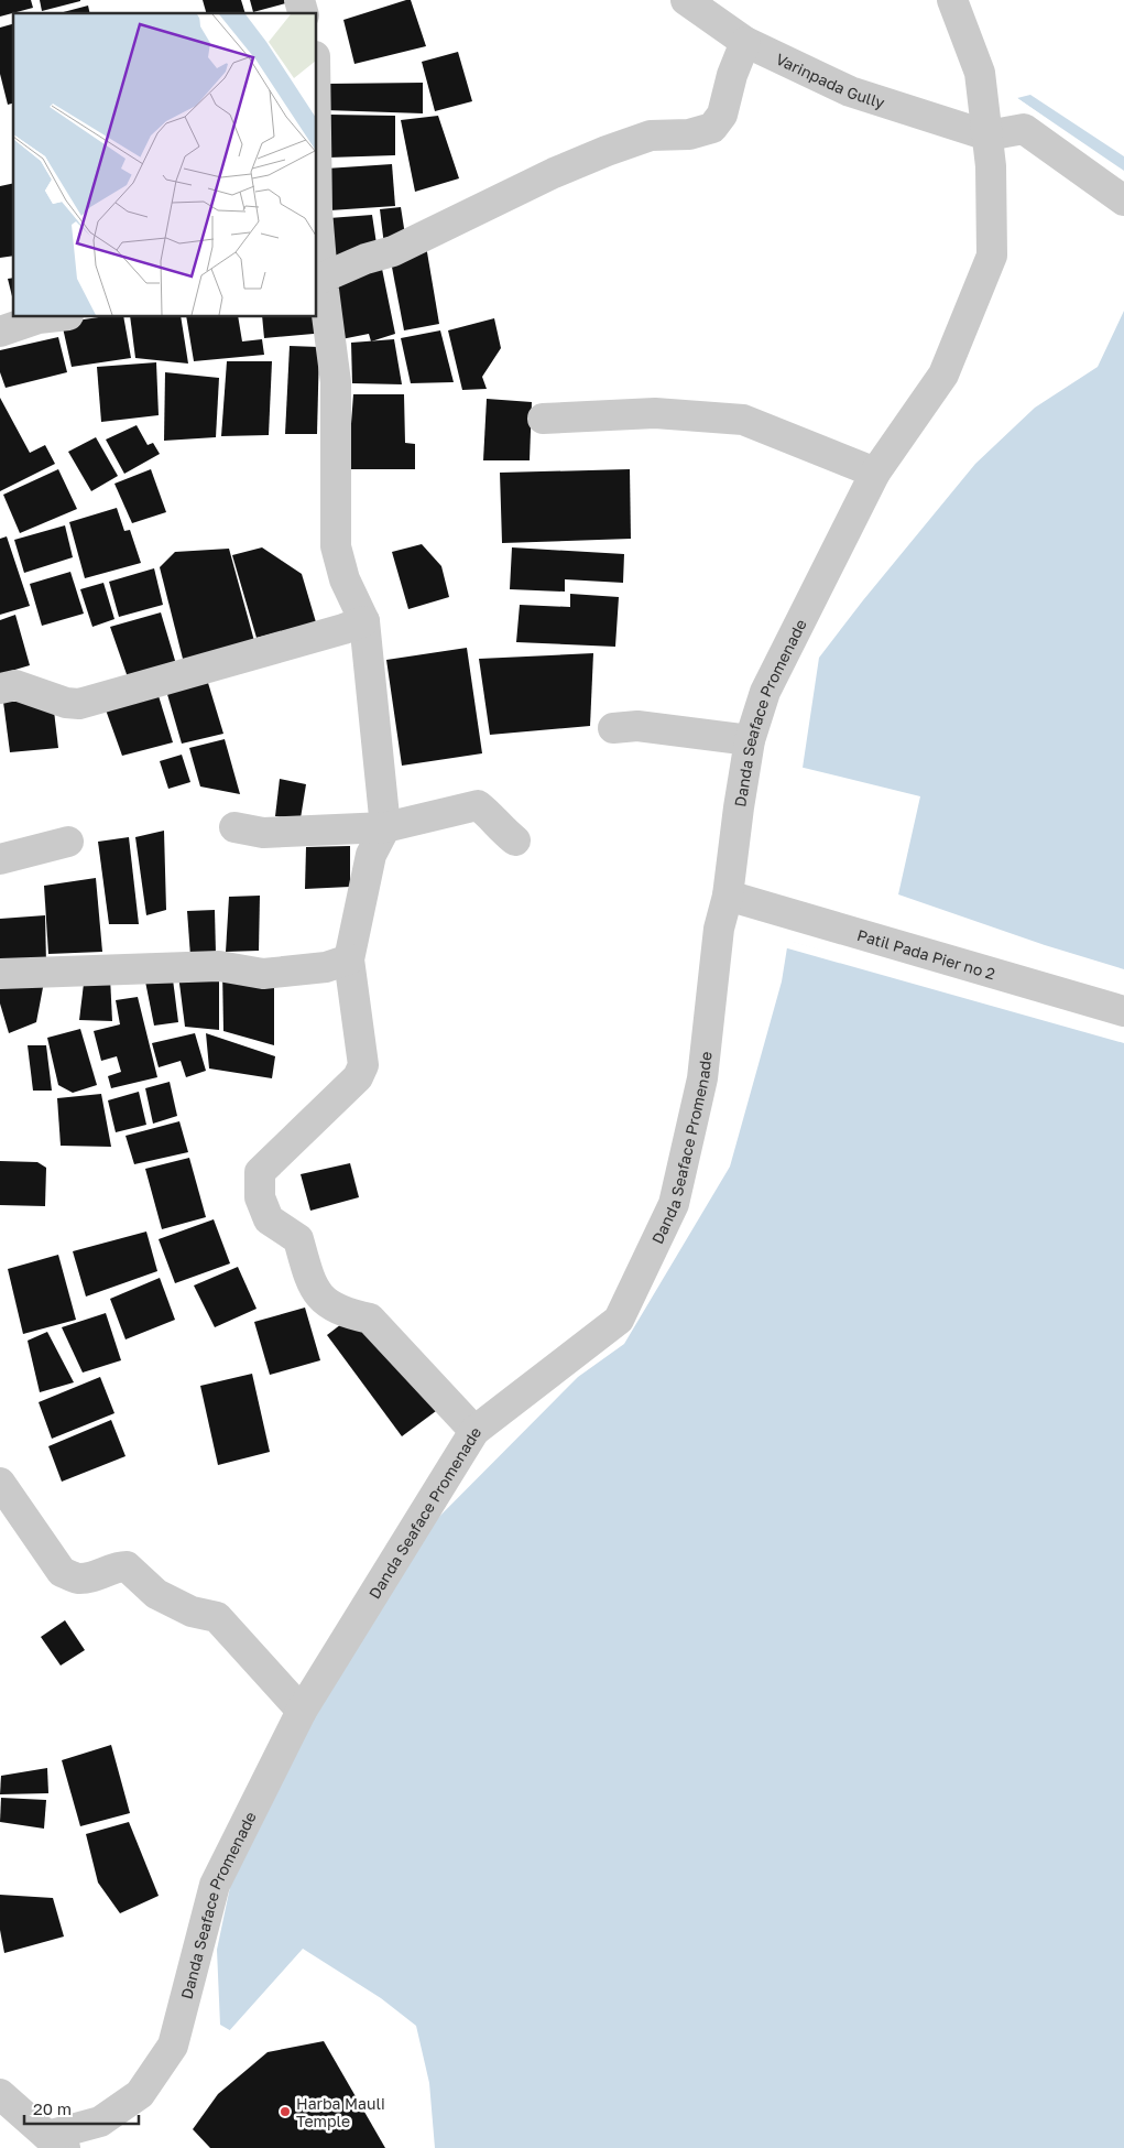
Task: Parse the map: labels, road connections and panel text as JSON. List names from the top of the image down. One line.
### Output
{"streets":{"street":["Varinpada Gully","Danda Seaface Promenade","Patil Pada Pier no 2"]},"crossings":[["Varinpada Gully","Danda Seaface Promenade"],["Danda Seaface Promenade","Patil Pada Pier no 2"]],"places":["Harba Mauli Temple"],"scale_bar":"20 m"}
